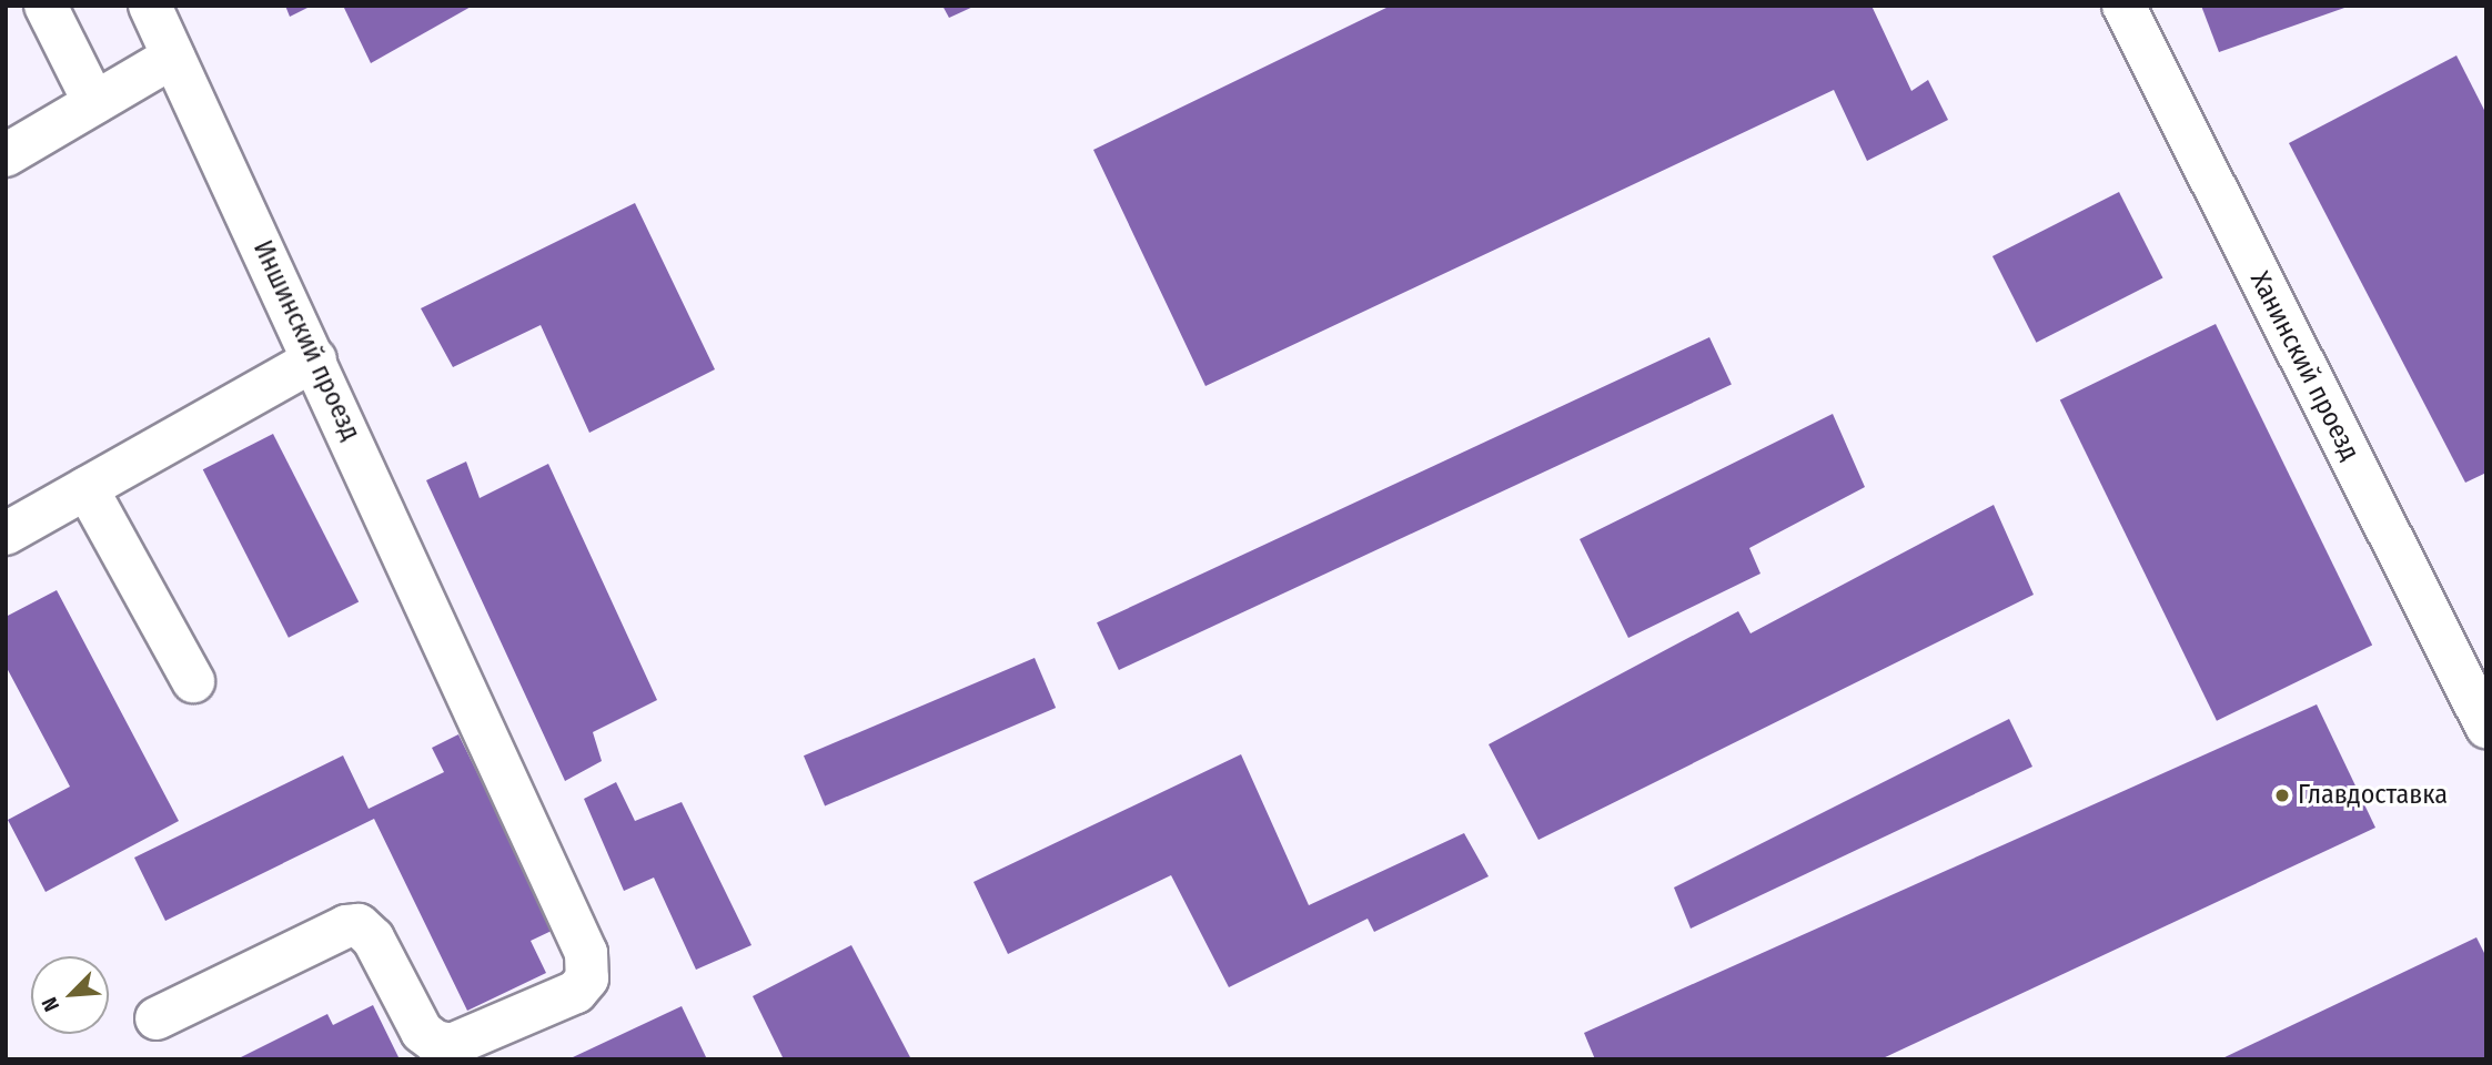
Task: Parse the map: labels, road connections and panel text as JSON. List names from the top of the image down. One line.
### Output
{"streets":{"street":["Иншинский проезд","Ханинский проезд"]},"places":["Главдоставка"],"north":"bottom left"}
